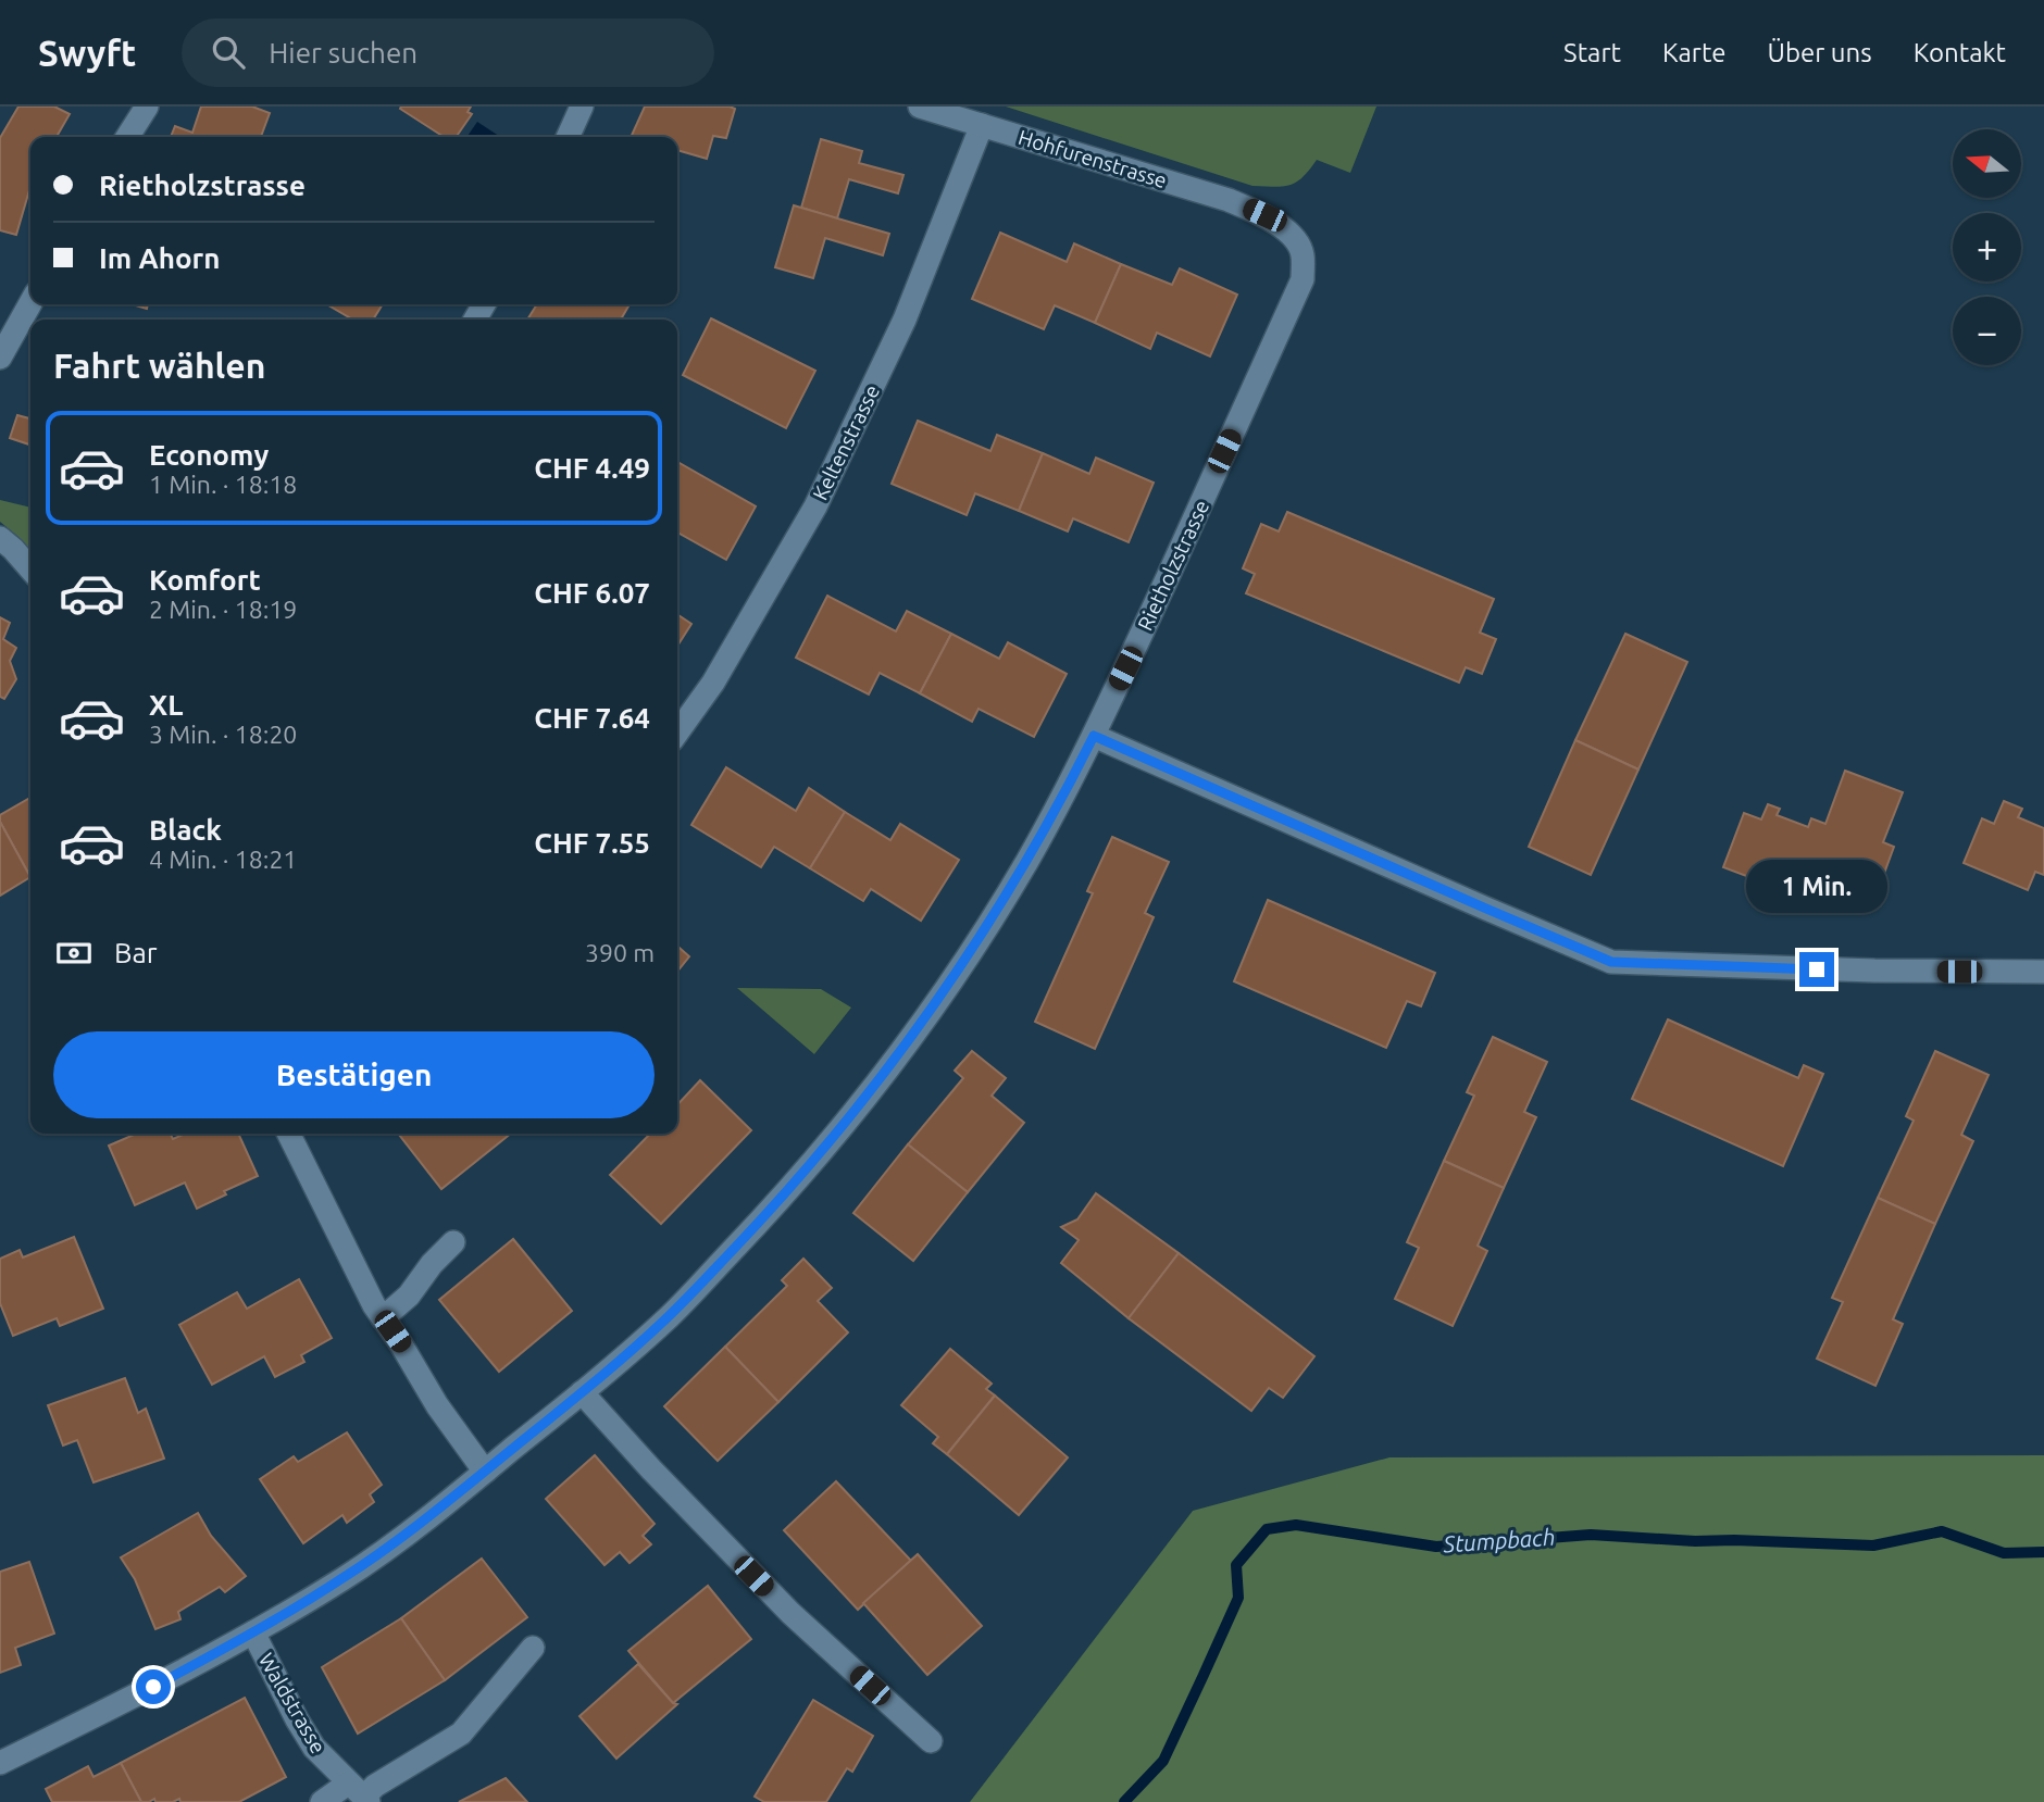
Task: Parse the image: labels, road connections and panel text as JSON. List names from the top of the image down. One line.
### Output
{"streets":{"street":["Hohfurenstrasse","Keltenstrasse","Rietholzstrasse","Waldstrasse"]},"crossings":[["Hohfurenstrasse","Keltenstrasse"],["Hohfurenstrasse","Rietholzstrasse"],["Rietholzstrasse","Waldstrasse"]],"water":["Stumpbach"],"north":"left","page":{"header":"Swyft","search":"Hier suchen","nav":["Start","Karte","Über uns","Kontakt"],"map_buttons":["+","−"],"banner":["Rietholzstrasse","Im Ahorn"],"heading":"Fahrt wählen","list":[{"name":"Economy","note":"1 Min. · 18:18","value":"CHF 4.49"},{"name":"Komfort","note":"2 Min. · 18:19","value":"CHF 6.07"},{"name":"XL","note":"3 Min. · 18:20","value":"CHF 7.64"},{"name":"Black","note":"4 Min. · 18:21","value":"CHF 7.55"}],"bubble":"1 Min.","pay":["Bar","390 m"],"buttons":"Bestätigen"}}
